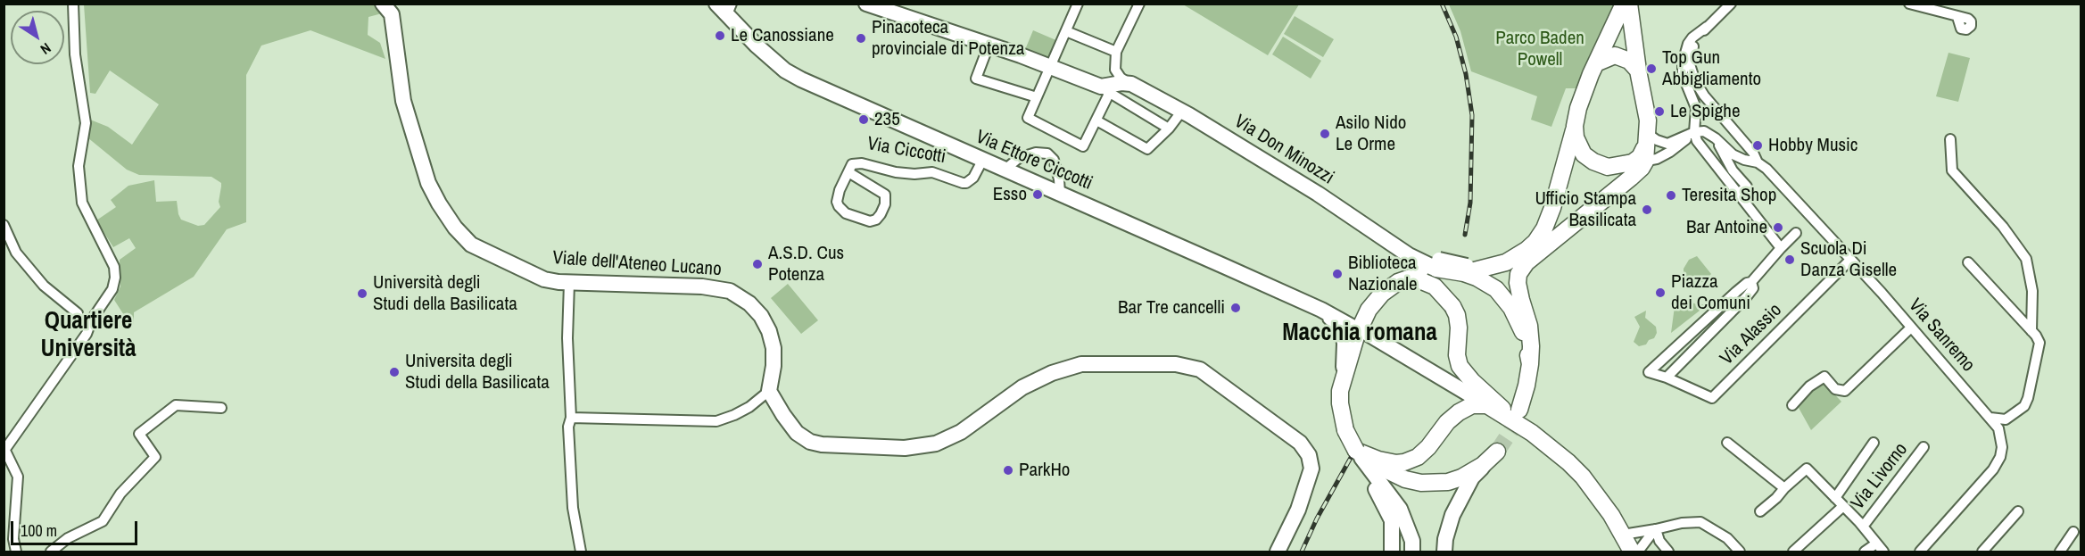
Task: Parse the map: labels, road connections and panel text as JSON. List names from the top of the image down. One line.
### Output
{"streets":{"main road":["Via Don Minozzi","Via Ettore Ciccotti","Viale dell'Ateneo Lucano"],"street":["Via Ciccotti","Via Alassio","Via Sanremo","Via Livorno"]},"crossings":[["Via Ciccotti","Via Ettore Ciccotti"],["Via Alassio","Via Sanremo"]],"districts":["Quartiere Università","Macchia romana"],"parks":["Parco Baden Powell"],"places":["Le Canossiane","Pinacoteca provinciale di Potenza","Top Gun Abbigliamento","Le Spighe","235","Asilo Nido Le Orme","Hobby Music","Esso","Teresita Shop","Ufficio Stampa Basilicata","Bar Antoine","Scuola Di Danza Giselle","A.S.D. Cus Potenza","Biblioteca Nazionale","Piazza dei Comuni","Università degli Studi della Basilicata","Bar Tre cancelli","Universita degli Studi della Basilicata","ParkHo"],"scale_bar":"100 m","north":"bottom right"}
